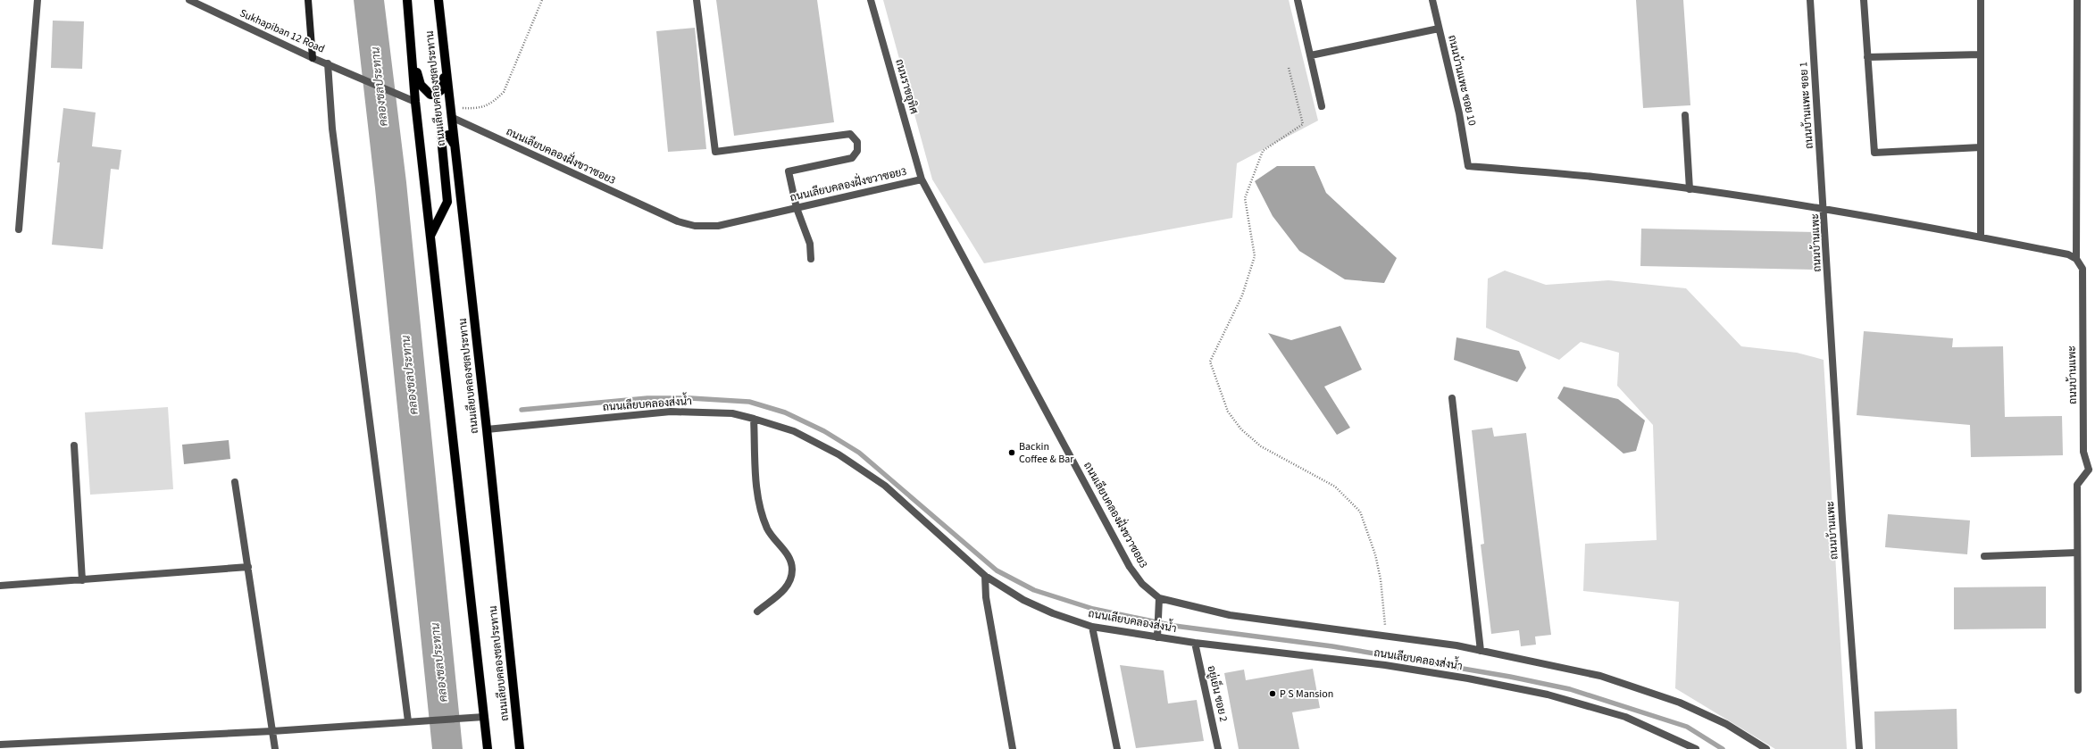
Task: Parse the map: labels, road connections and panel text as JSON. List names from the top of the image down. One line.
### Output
{"streets":{"main road":["ถนนเลียบคลองชลประทาน"],"street":["Sukhapiban 12 Road","ถนนบ้านแพะ ซอย 10","ถนนราชอุทิศ","ถนนบ้านแพะ ซอย 1","ถนนเลียบคลองฝั่งขวาซอย3","ถนนบ้านแพะ","ถนนเลียบคลองส่งน้ำ","อยู่เย็น ซอย 2"]},"crossings":[["Sukhapiban 12 Road","ถนนเลียบคลองชลประทาน"],["ถนนราชอุทิศ","ถนนเลียบคลองฝั่งขวาซอย3"],["ถนนเลียบคลองชลประทาน","ถนนเลียบคลองฝั่งขวาซอย3"],["ถนนเลียบคลองชลประทาน","ถนนเลียบคลองส่งน้ำ"],["ถนนบ้านแพะ ซอย 1","ถนนบ้านแพะ"],["ถนนเลียบคลองฝั่งขวาซอย3","ถนนเลียบคลองส่งน้ำ"],["ถนนเลียบคลองส่งน้ำ","อยู่เย็น ซอย 2"]],"water":["คลองชลประทาน"],"places":["Backin Coffee & Bar","P S Mansion"]}
